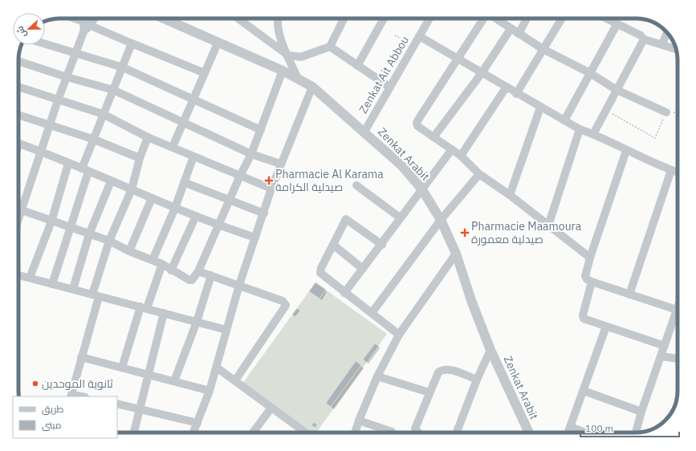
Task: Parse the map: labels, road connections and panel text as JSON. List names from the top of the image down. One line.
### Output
{"streets":{"street":["Zenkat Ait Abbou","Zenkat Arabit"]},"crossings":[["Zenkat Ait Abbou","Zenkat Arabit"]],"places":{"health":["Pharmacie Al Karama صيدلية الكرامة","Pharmacie Maamoura صيدلية معمورة"],"other":["ثانوية الموحدين"]},"legend":["طريق","مبنى"],"scale_bar":"100 m","north":"left"}
